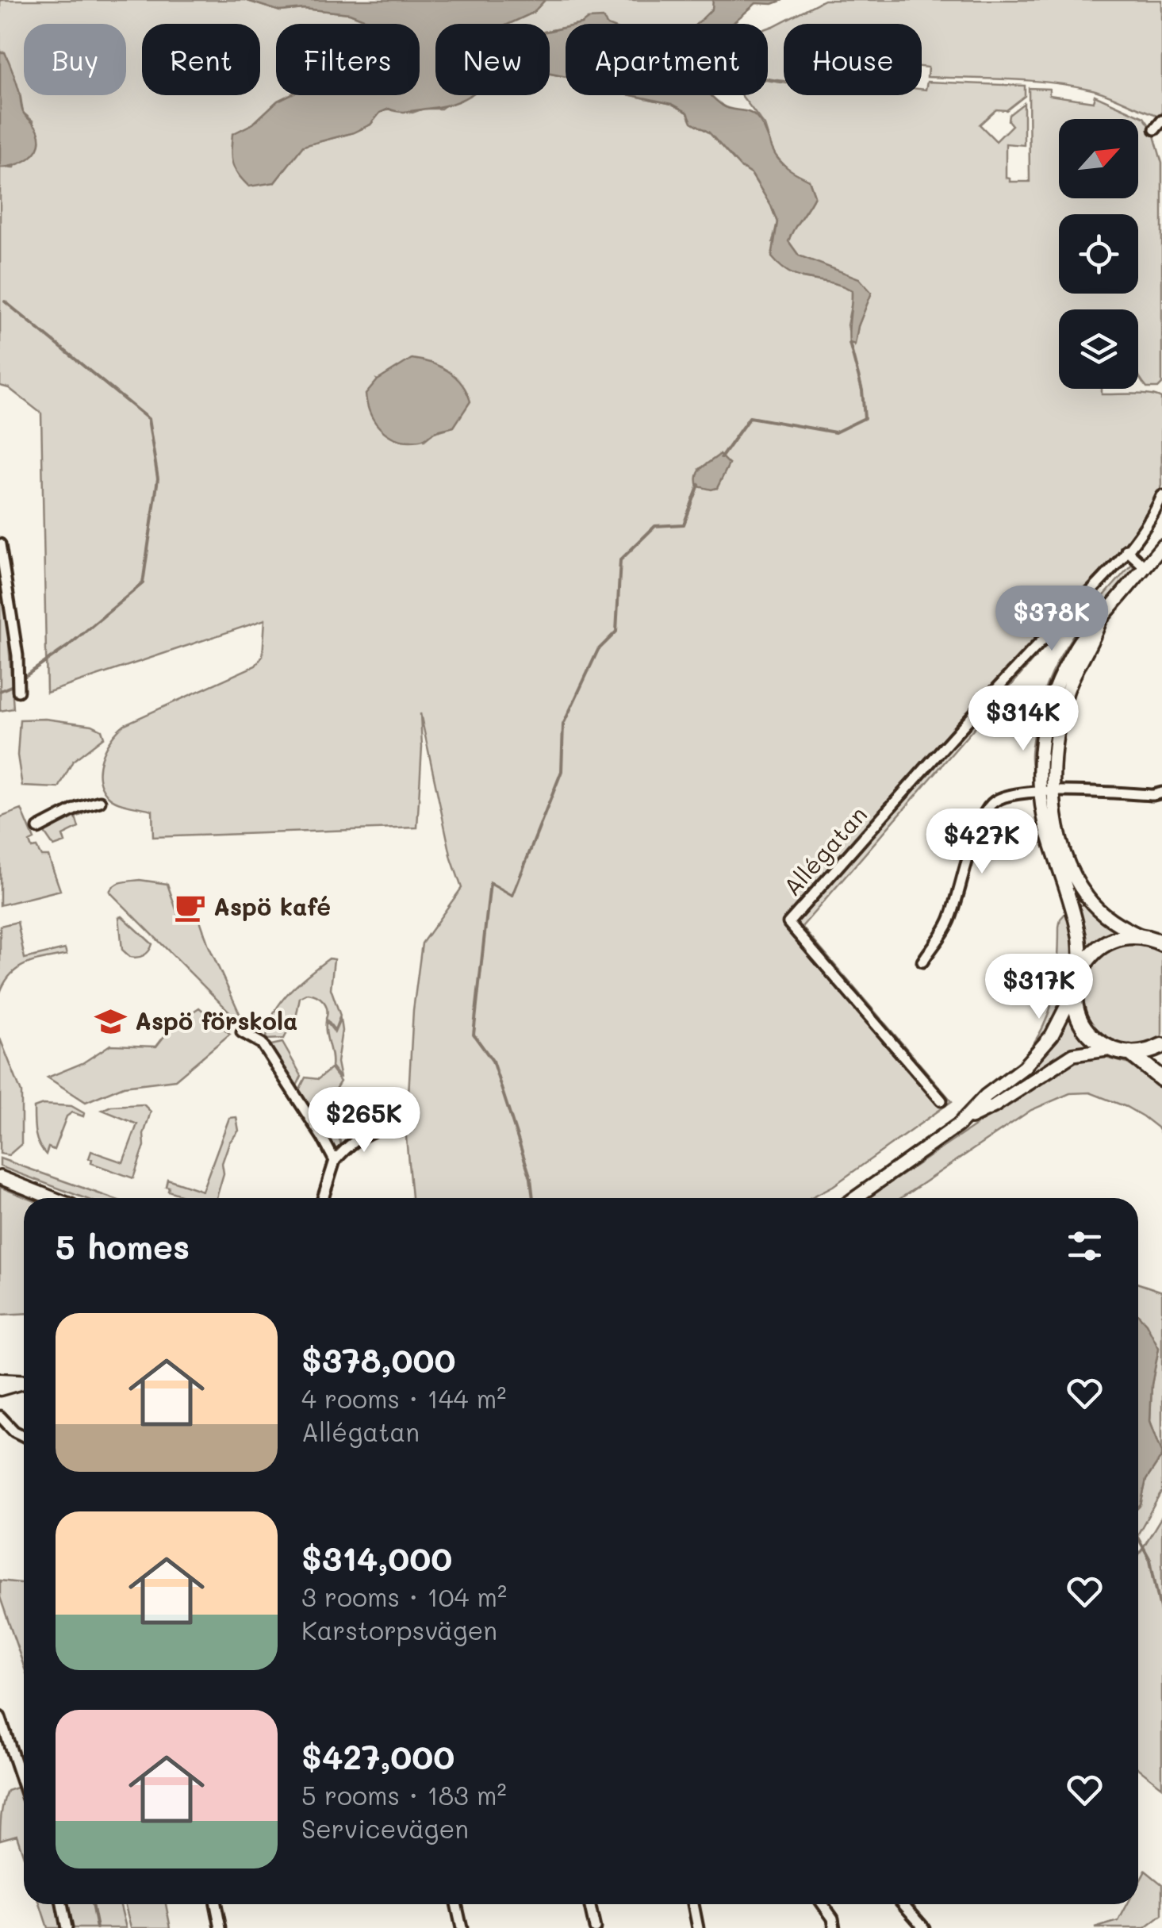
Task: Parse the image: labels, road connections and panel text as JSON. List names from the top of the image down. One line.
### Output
{"streets":{"street":["Allégatan"]},"places":{"cafe":["Aspö kafé"],"school or university":["Aspö förskola"]},"north":"top right","page":{"chip":["Buy","Rent","Filters","New","Apartment","House"],"price":["$378K","$314K","$427K","$317K","$265K"],"heading":"5 homes","list":[{"name":"$378,000","note":"4 rooms · 144 m² · Allégatan"},{"name":"$314,000","note":"3 rooms · 104 m² · Karstorpsvägen"},{"name":"$427,000","note":"5 rooms · 183 m² · Servicevägen"}]}}
